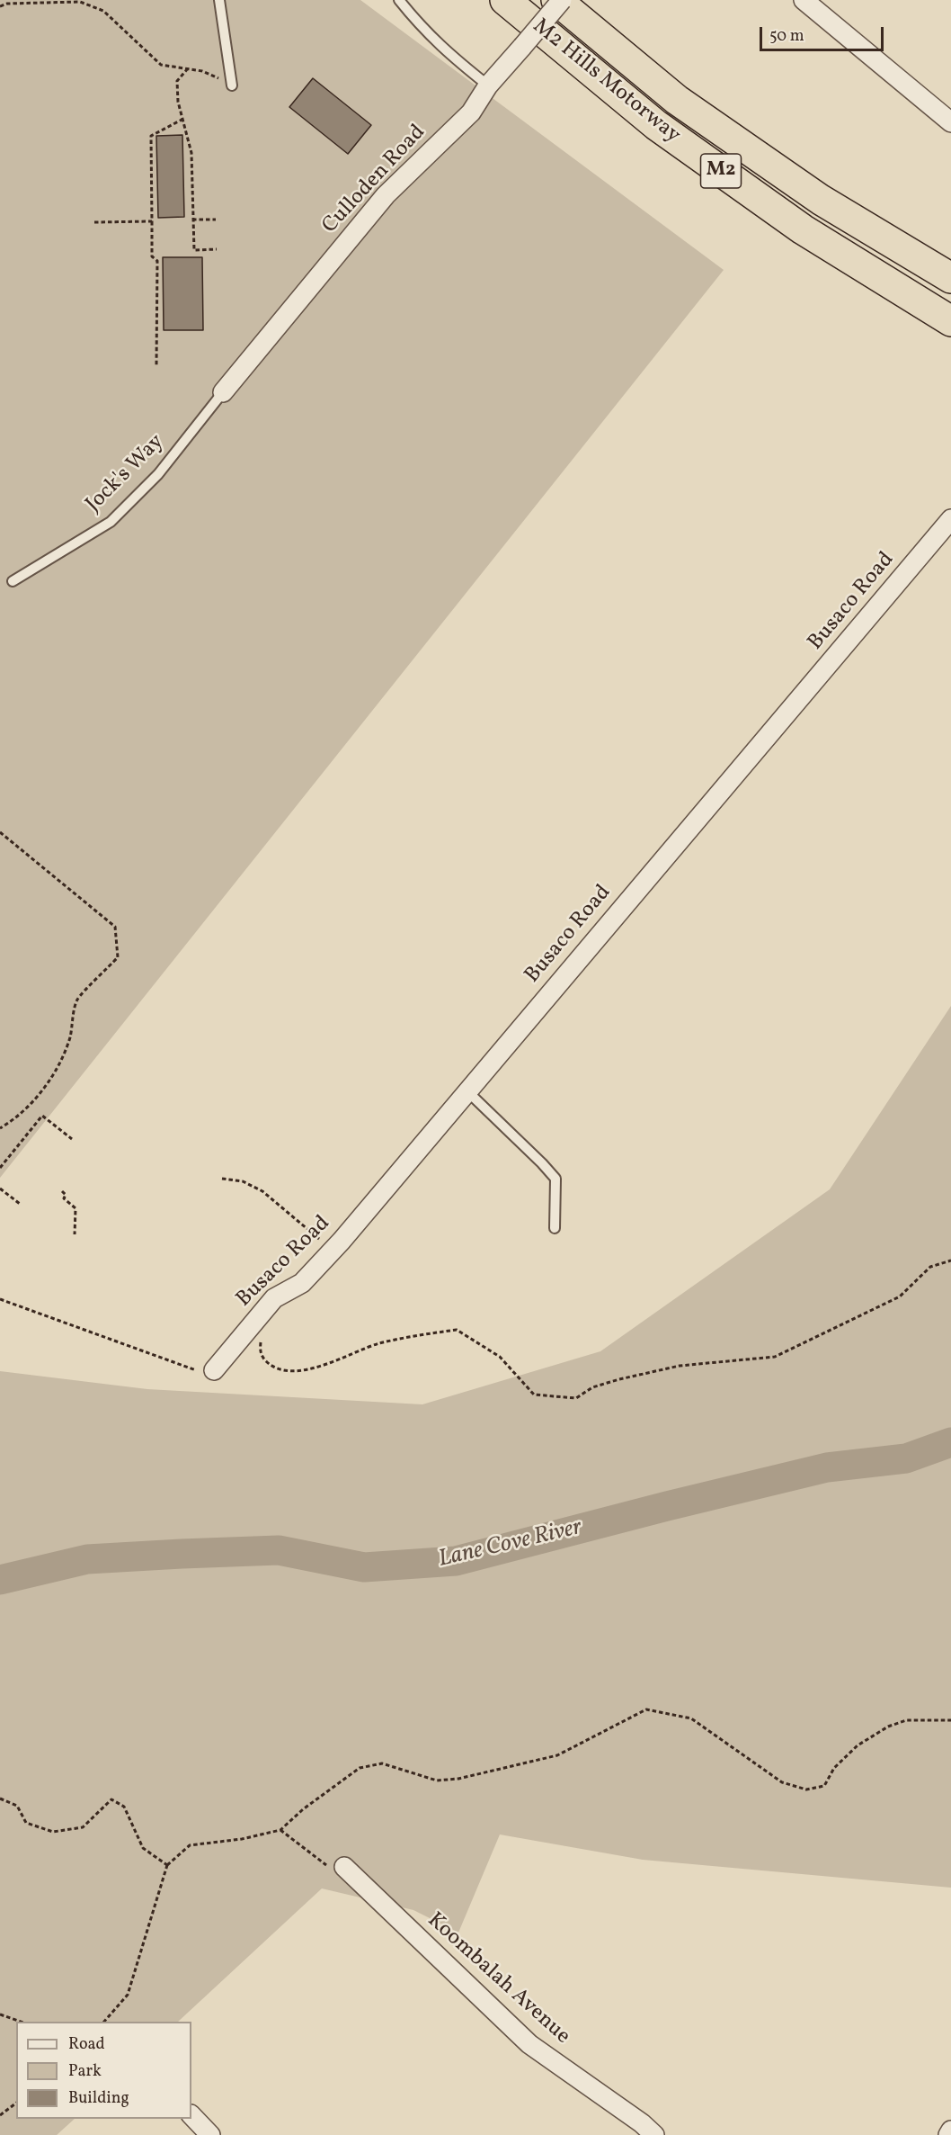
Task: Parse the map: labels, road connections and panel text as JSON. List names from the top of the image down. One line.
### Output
{"streets":{"highway":["M2 Hills Motorway","M2"],"street":["Culloden Road","Busaco Road","Koombalah Avenue"],"lane":["Jock's Way"]},"crossings":[["Culloden Road","Jock's Way"]],"water":["Lane Cove River"],"legend":["Road","Park","Building"],"scale_bar":"50 m"}
